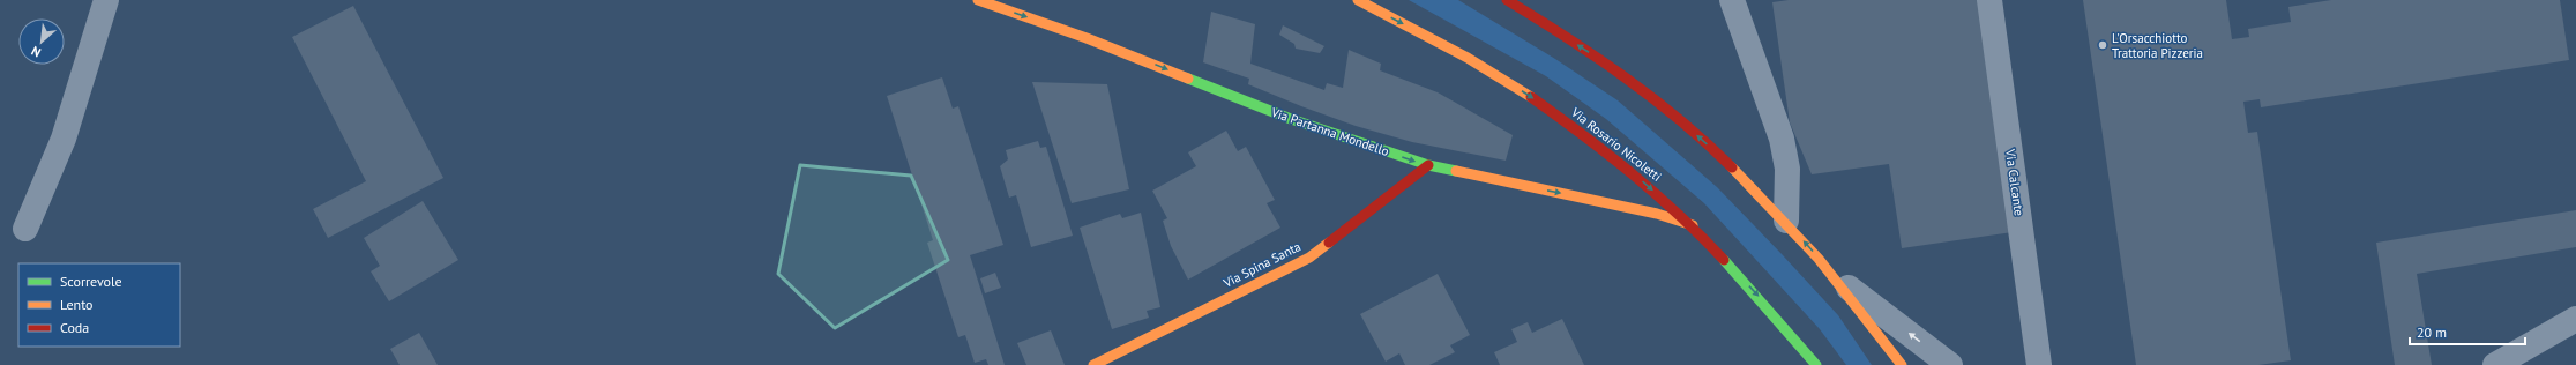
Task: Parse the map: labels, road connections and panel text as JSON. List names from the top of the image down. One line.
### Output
{"streets":{"main road":["Via Partanna Mondello","Via Rosario Nicoletti","Via Spina Santa"],"street":["Via Calcante"]},"crossings":[["Via Partanna Mondello","Via Rosario Nicoletti"],["Via Partanna Mondello","Via Spina Santa"]],"one_way":["Via Partanna Mondello"],"places":["L'Orsacchiotto Trattoria Pizzeria"],"legend":["Scorrevole","Lento","Coda"],"scale_bar":"20 m","north":"bottom left"}
